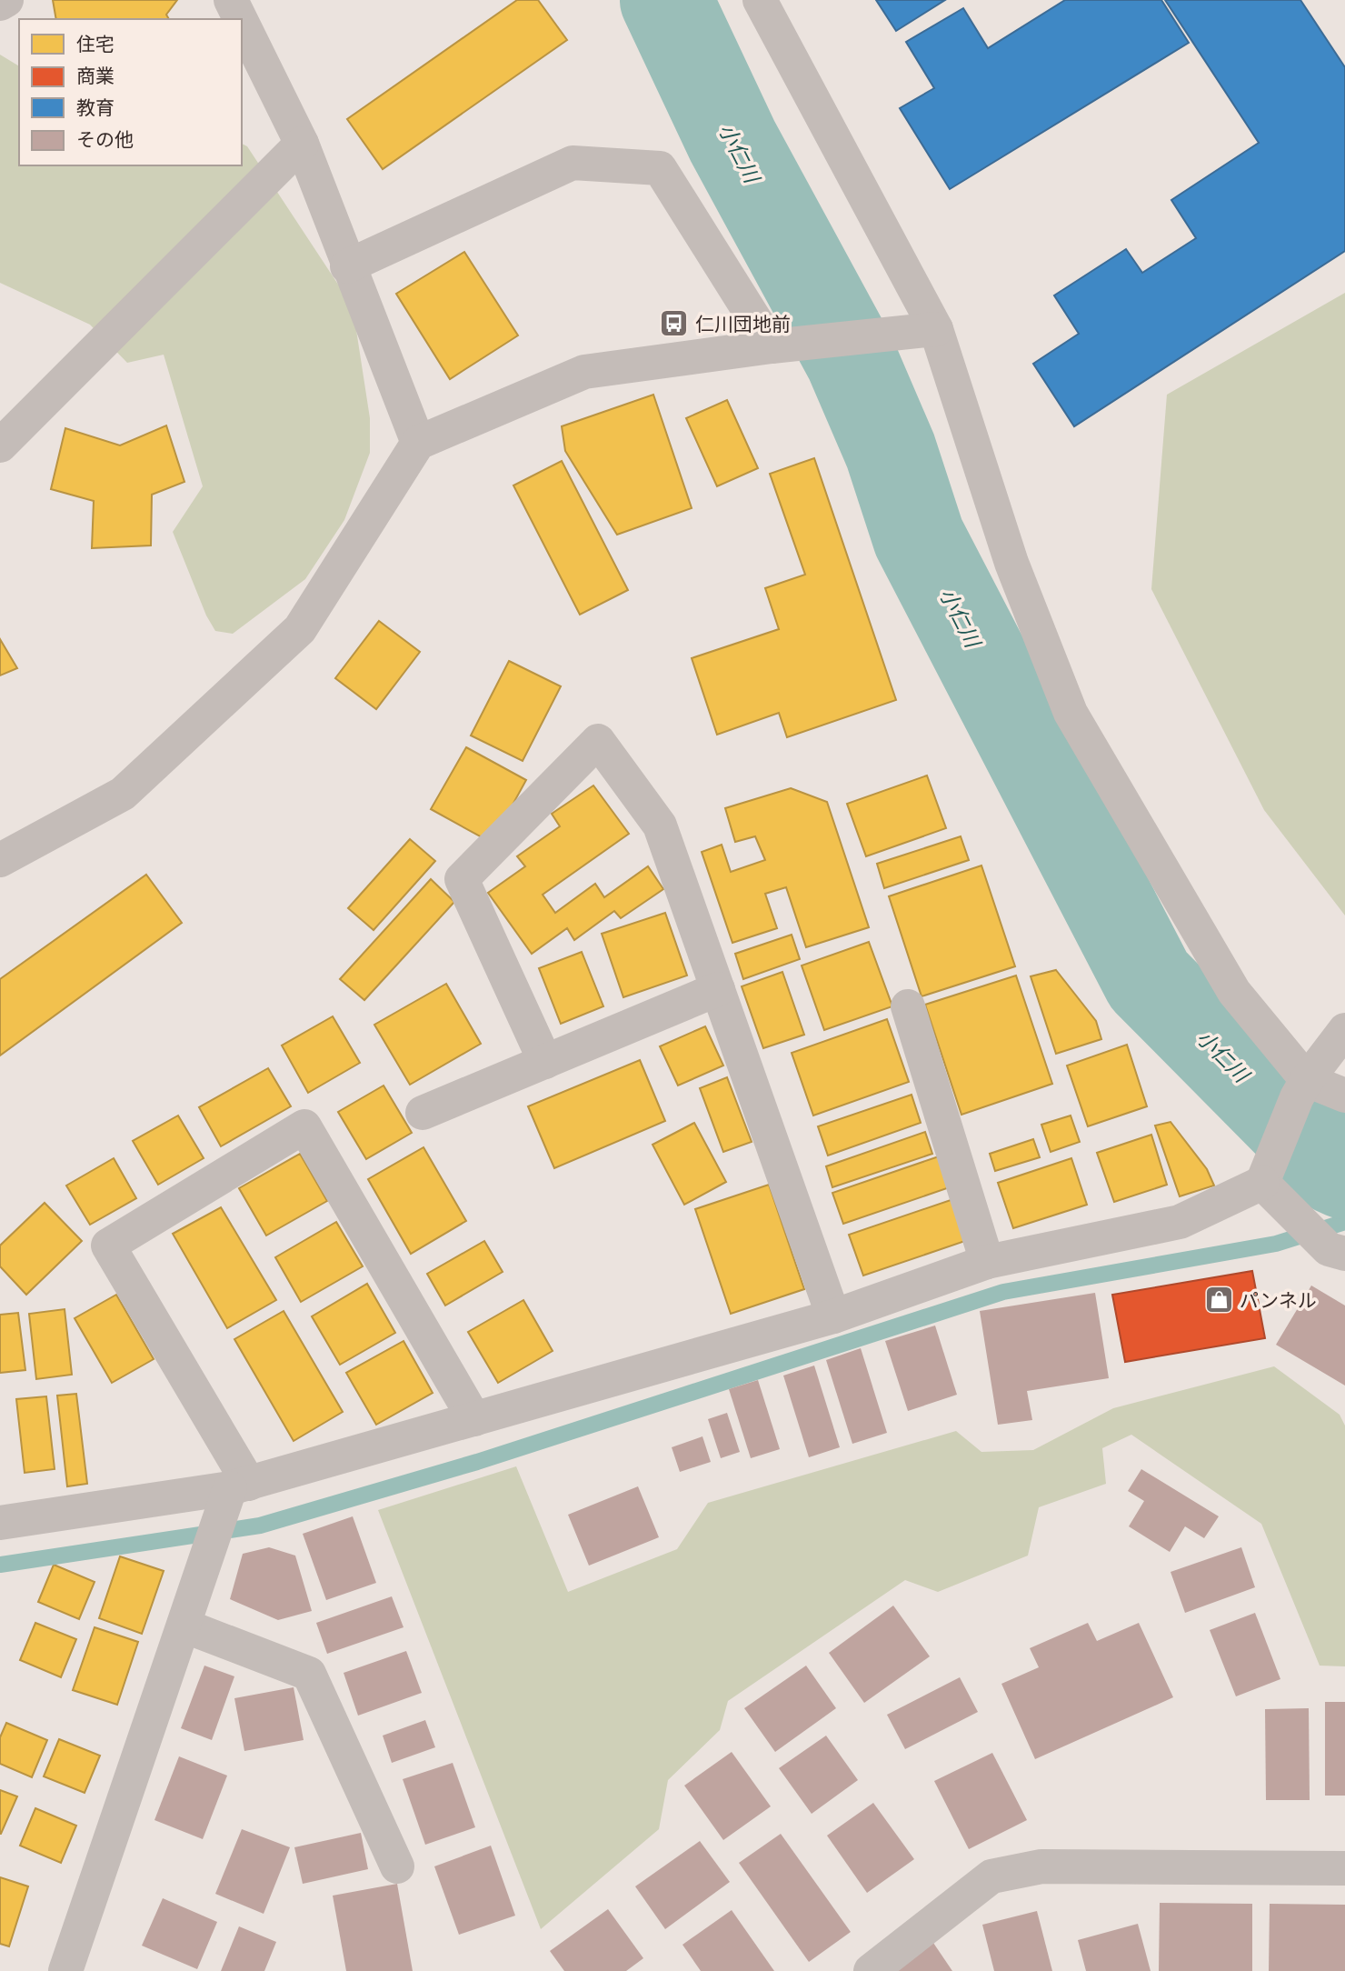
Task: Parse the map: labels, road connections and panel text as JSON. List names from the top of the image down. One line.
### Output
{"water":["小仁川"],"places":{"bus stop":["仁川団地前"],"shop":["パンネル"]},"legend":["住宅","商業","教育","その他"]}
